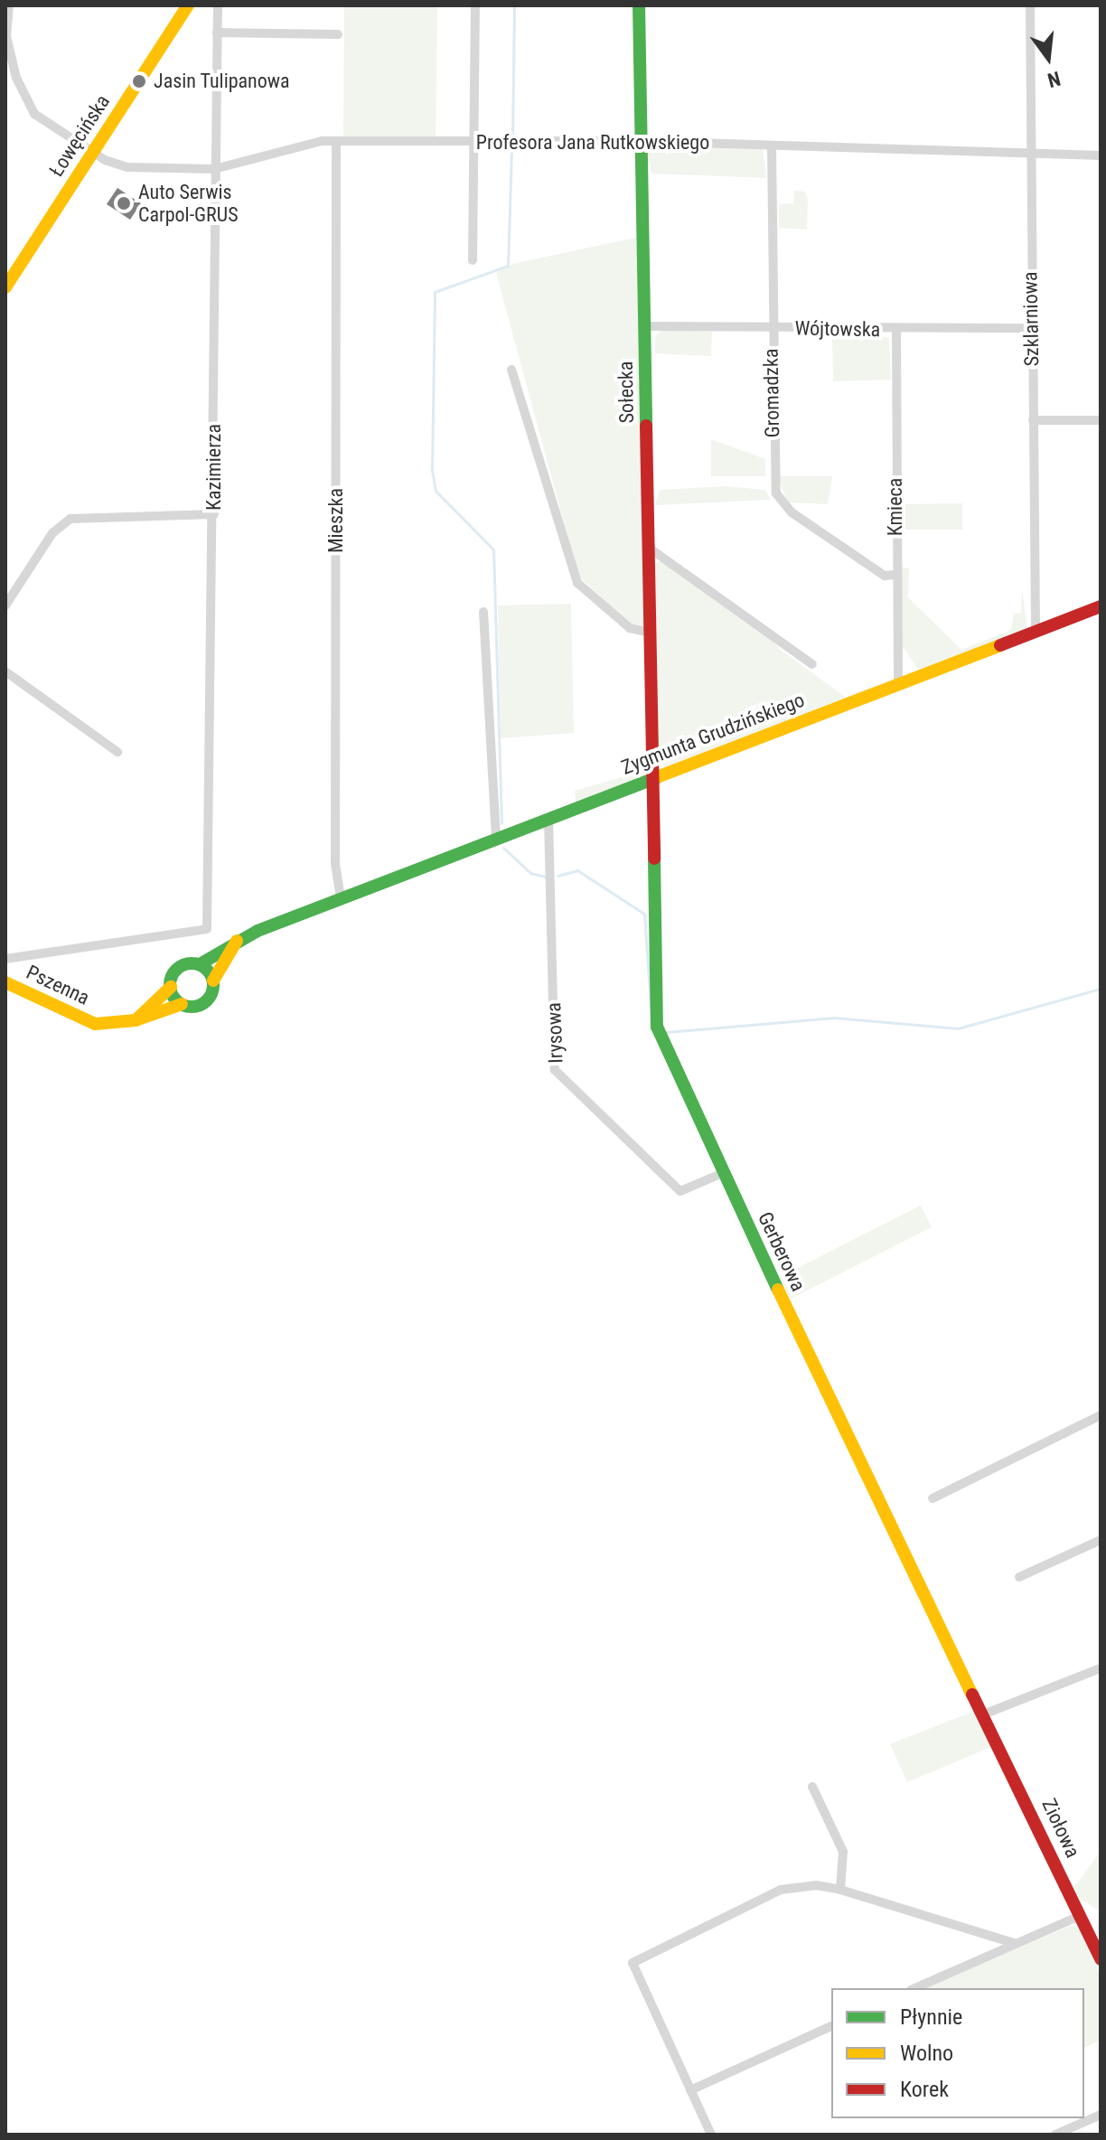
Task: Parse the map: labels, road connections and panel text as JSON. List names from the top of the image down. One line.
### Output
{"streets":{"street":["Łowęcińska","Profesora Jana Rutkowskiego","Szklarniowa","Wójtowska","Sołecka","Gromadzka","Kazimierza","Kmieca","Mieszka","Zygmunta Grudzińskiego","Pszenna","Irysowa","Gerberowa","Ziołowa"]},"crossings":[["Łowęcińska","Profesora Jana Rutkowskiego"],["Profesora Jana Rutkowskiego","Szklarniowa"],["Profesora Jana Rutkowskiego","Sołecka"],["Profesora Jana Rutkowskiego","Gromadzka"],["Profesora Jana Rutkowskiego","Kazimierza"],["Profesora Jana Rutkowskiego","Mieszka"],["Szklarniowa","Wójtowska"],["Szklarniowa","Zygmunta Grudzińskiego"],["Wójtowska","Sołecka"],["Wójtowska","Gromadzka"],["Wójtowska","Kmieca"],["Sołecka","Zygmunta Grudzińskiego"],["Sołecka","Gerberowa"],["Gromadzka","Kmieca"],["Kazimierza","Pszenna"],["Kmieca","Zygmunta Grudzińskiego"],["Mieszka","Zygmunta Grudzińskiego"],["Zygmunta Grudzińskiego","Irysowa"],["Zygmunta Grudzińskiego","Gerberowa"],["Irysowa","Gerberowa"],["Gerberowa","Ziołowa"]],"places":["Jasin Tulipanowa","Auto Serwis Carpol-GRUS"],"legend":["Płynnie","Wolno","Korek"],"north":"bottom"}
